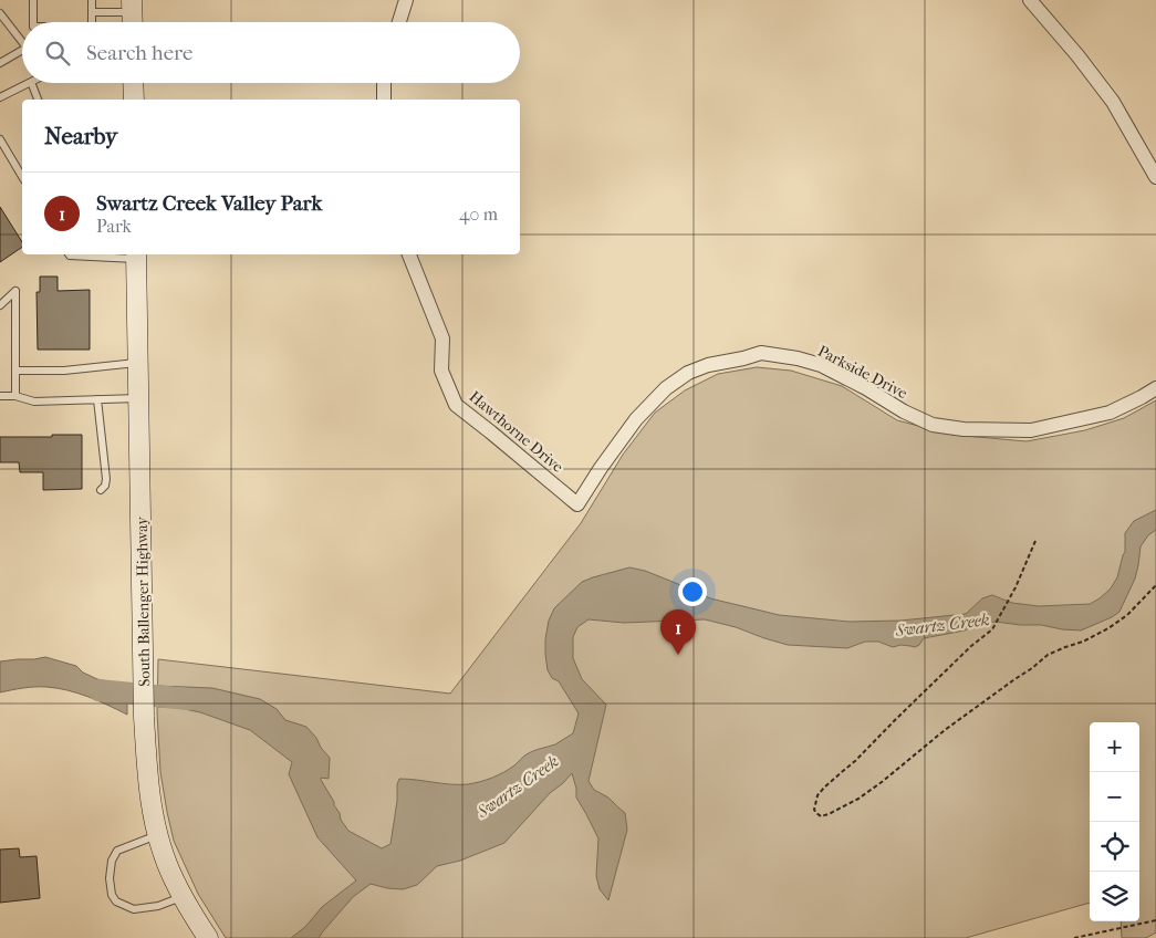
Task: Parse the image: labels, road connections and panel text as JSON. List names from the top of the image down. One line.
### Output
{"streets":{"street":["Parkside Drive","Hawthorne Drive","South Ballenger Highway"]},"crossings":[["Parkside Drive","Hawthorne Drive"]],"water":["Swartz Creek"],"page":{"search":"Search here","heading":"Nearby","list":[{"mark":"1","name":"Swartz Creek Valley Park","note":"Park","value":"40 m"}],"pins":"1","map_buttons":["+","−"]}}
